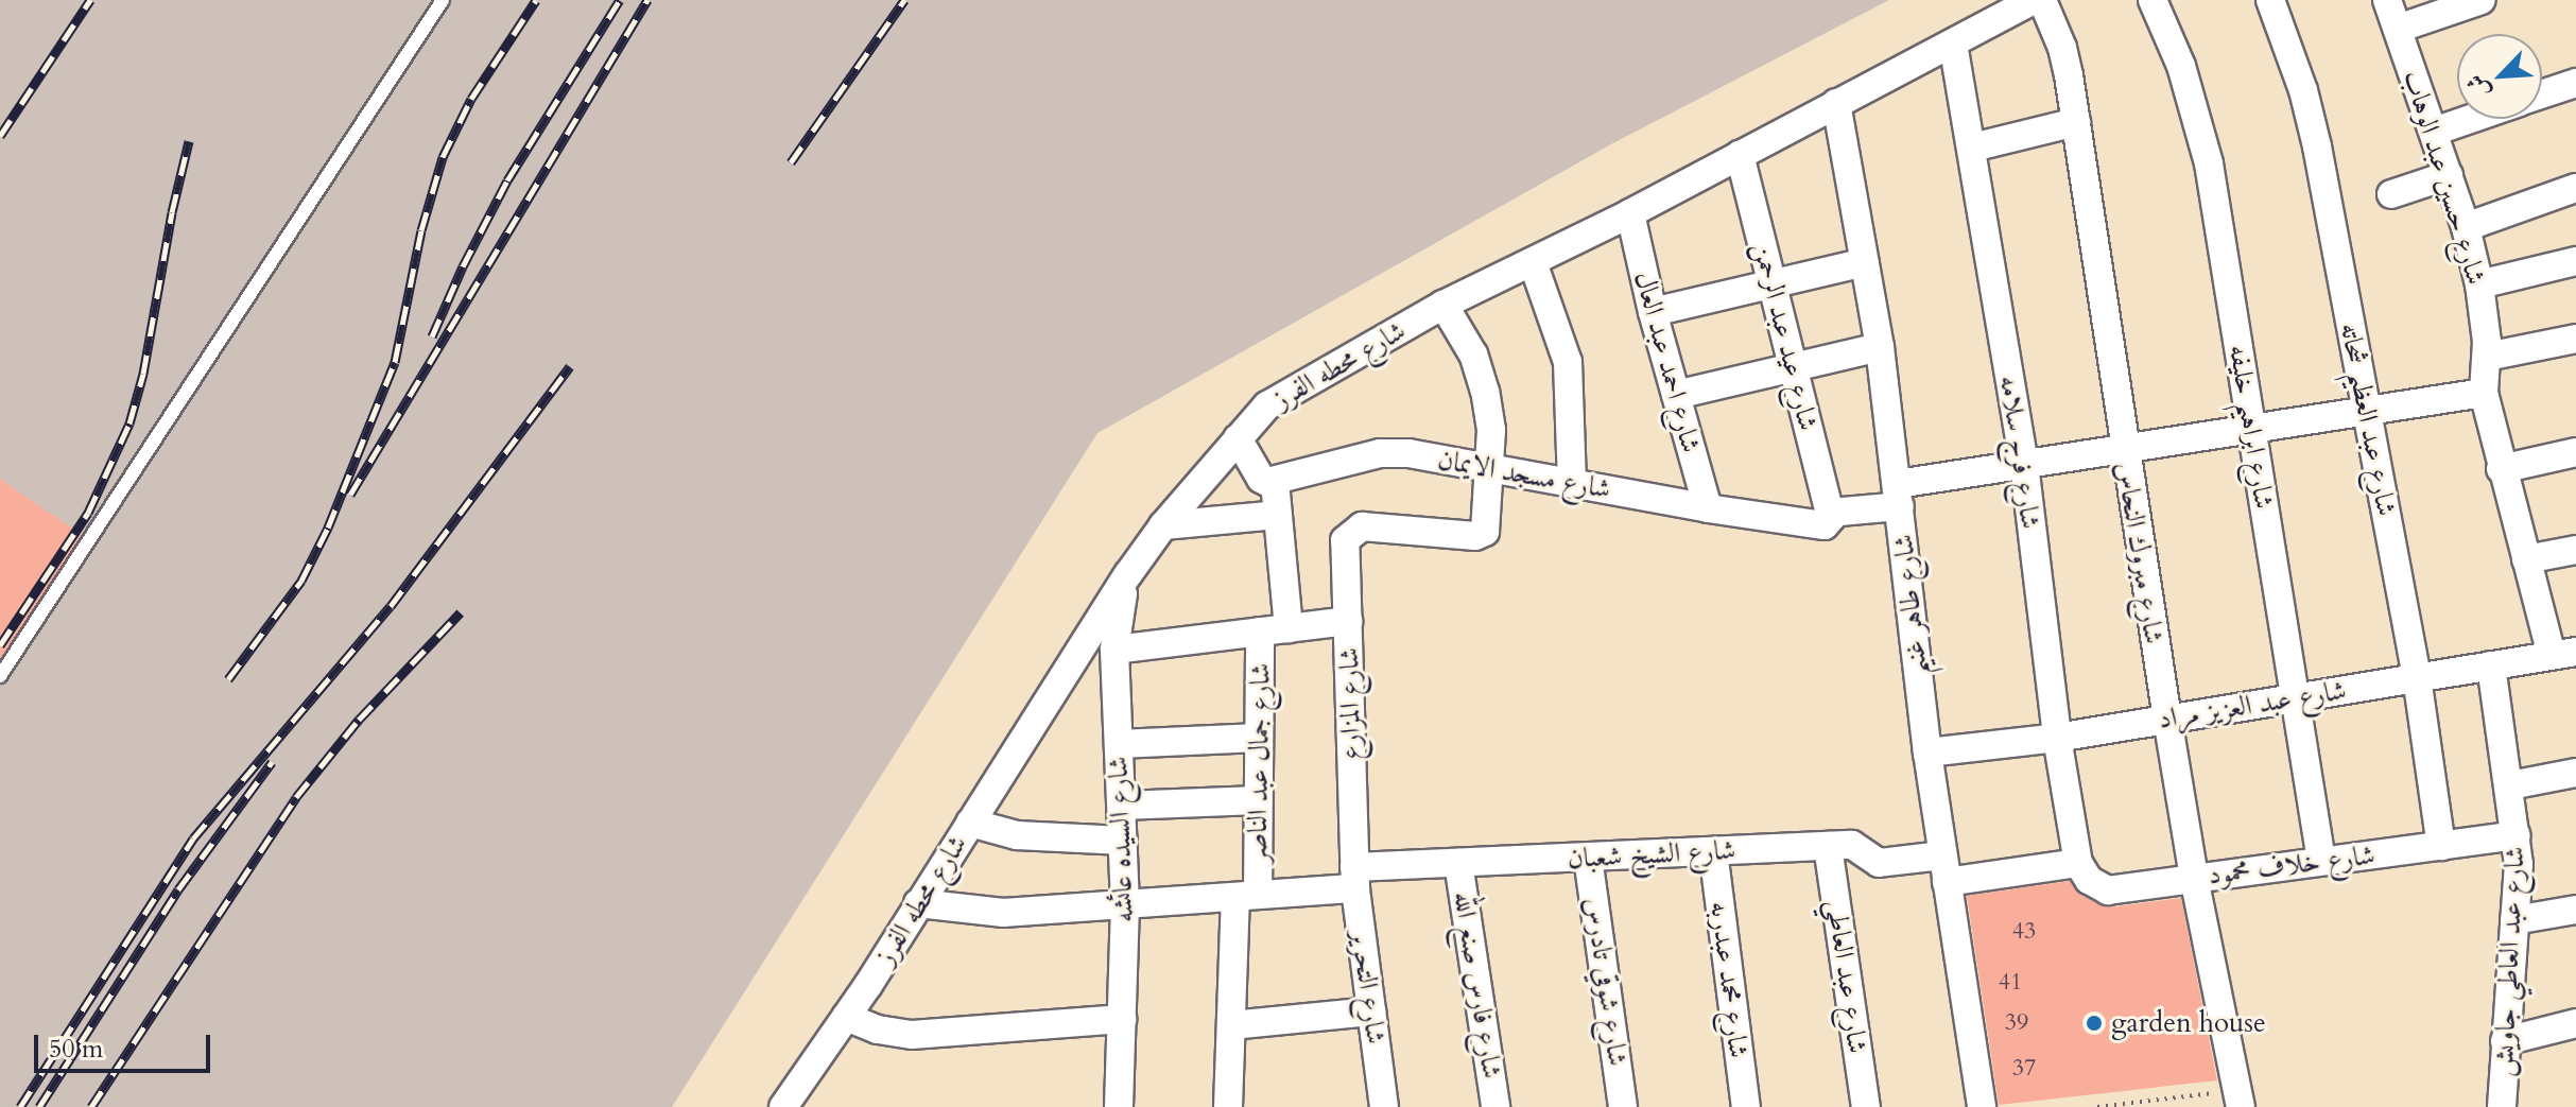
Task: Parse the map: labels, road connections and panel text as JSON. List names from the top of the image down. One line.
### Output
{"streets":{"street":["شارع حسين عبد الوهاب","شارع عيد عبد الرحمن","شارع احمد عبد العال","شارع محطه الفرز","شارع عبد العظيم شحاته","شارع ابراهيم خليفه","شارع فرج سلامه","شارع مسجد الايمان","شارع مبروك النحاس","شارع طاهر غنيم","شارع المزارع","شارع عبد العزيز مراد","شارع جمال عبد الناصر","شارع السيده عائشه","شارع الشيخ شعبان","شارع خلاف محمود","شارع عبد العاطي جاويش","شارع عبد العاطي","شارع محمد عبدربه","شارع شوقي تادرس","شارع فارس صنع الله","شارع التحرير"]},"crossings":[["شارع حسين عبد الوهاب","شارع عبد العزيز مراد"],["شارع عيد عبد الرحمن","شارع محطه الفرز"],["شارع عيد عبد الرحمن","شارع مسجد الايمان"],["شارع احمد عبد العال","شارع محطه الفرز"],["شارع احمد عبد العال","شارع مسجد الايمان"],["شارع محطه الفرز","شارع فرج سلامه"],["شارع محطه الفرز","شارع طاهر غنيم"],["شارع محطه الفرز","شارع السيده عائشه"],["شارع محطه الفرز","شارع الشيخ شعبان"],["شارع عبد العظيم شحاته","شارع عبد العزيز مراد"],["شارع عبد العظيم شحاته","شارع خلاف محمود"],["شارع ابراهيم خليفه","شارع عبد العزيز مراد"],["شارع ابراهيم خليفه","شارع خلاف محمود"],["شارع فرج سلامه","شارع عبد العزيز مراد"],["شارع فرج سلامه","شارع الشيخ شعبان"],["شارع فرج سلامه","شارع خلاف محمود"],["شارع مسجد الايمان","شارع المزارع"],["شارع مسجد الايمان","شارع جمال عبد الناصر"],["شارع مبروك النحاس","شارع عبد العزيز مراد"],["شارع مبروك النحاس","شارع خلاف محمود"],["شارع طاهر غنيم","شارع عبد العزيز مراد"],["شارع طاهر غنيم","شارع الشيخ شعبان"],["شارع المزارع","شارع الشيخ شعبان"],["شارع المزارع","شارع التحرير"],["شارع عبد العزيز مراد","شارع عبد العاطي جاويش"],["شارع جمال عبد الناصر","شارع الشيخ شعبان"],["شارع السيده عائشه","شارع الشيخ شعبان"],["شارع الشيخ شعبان","شارع خلاف محمود"],["شارع الشيخ شعبان","شارع عبد العاطي"],["شارع الشيخ شعبان","شارع محمد عبدربه"],["شارع الشيخ شعبان","شارع شوقي تادرس"],["شارع الشيخ شعبان","شارع فارس صنع الله"],["شارع الشيخ شعبان","شارع التحرير"],["شارع خلاف محمود","شارع عبد العاطي جاويش"]],"places":["garden house"],"house_numbers":["43","41","39","37"],"scale_bar":"50 m","north":"bottom left"}
